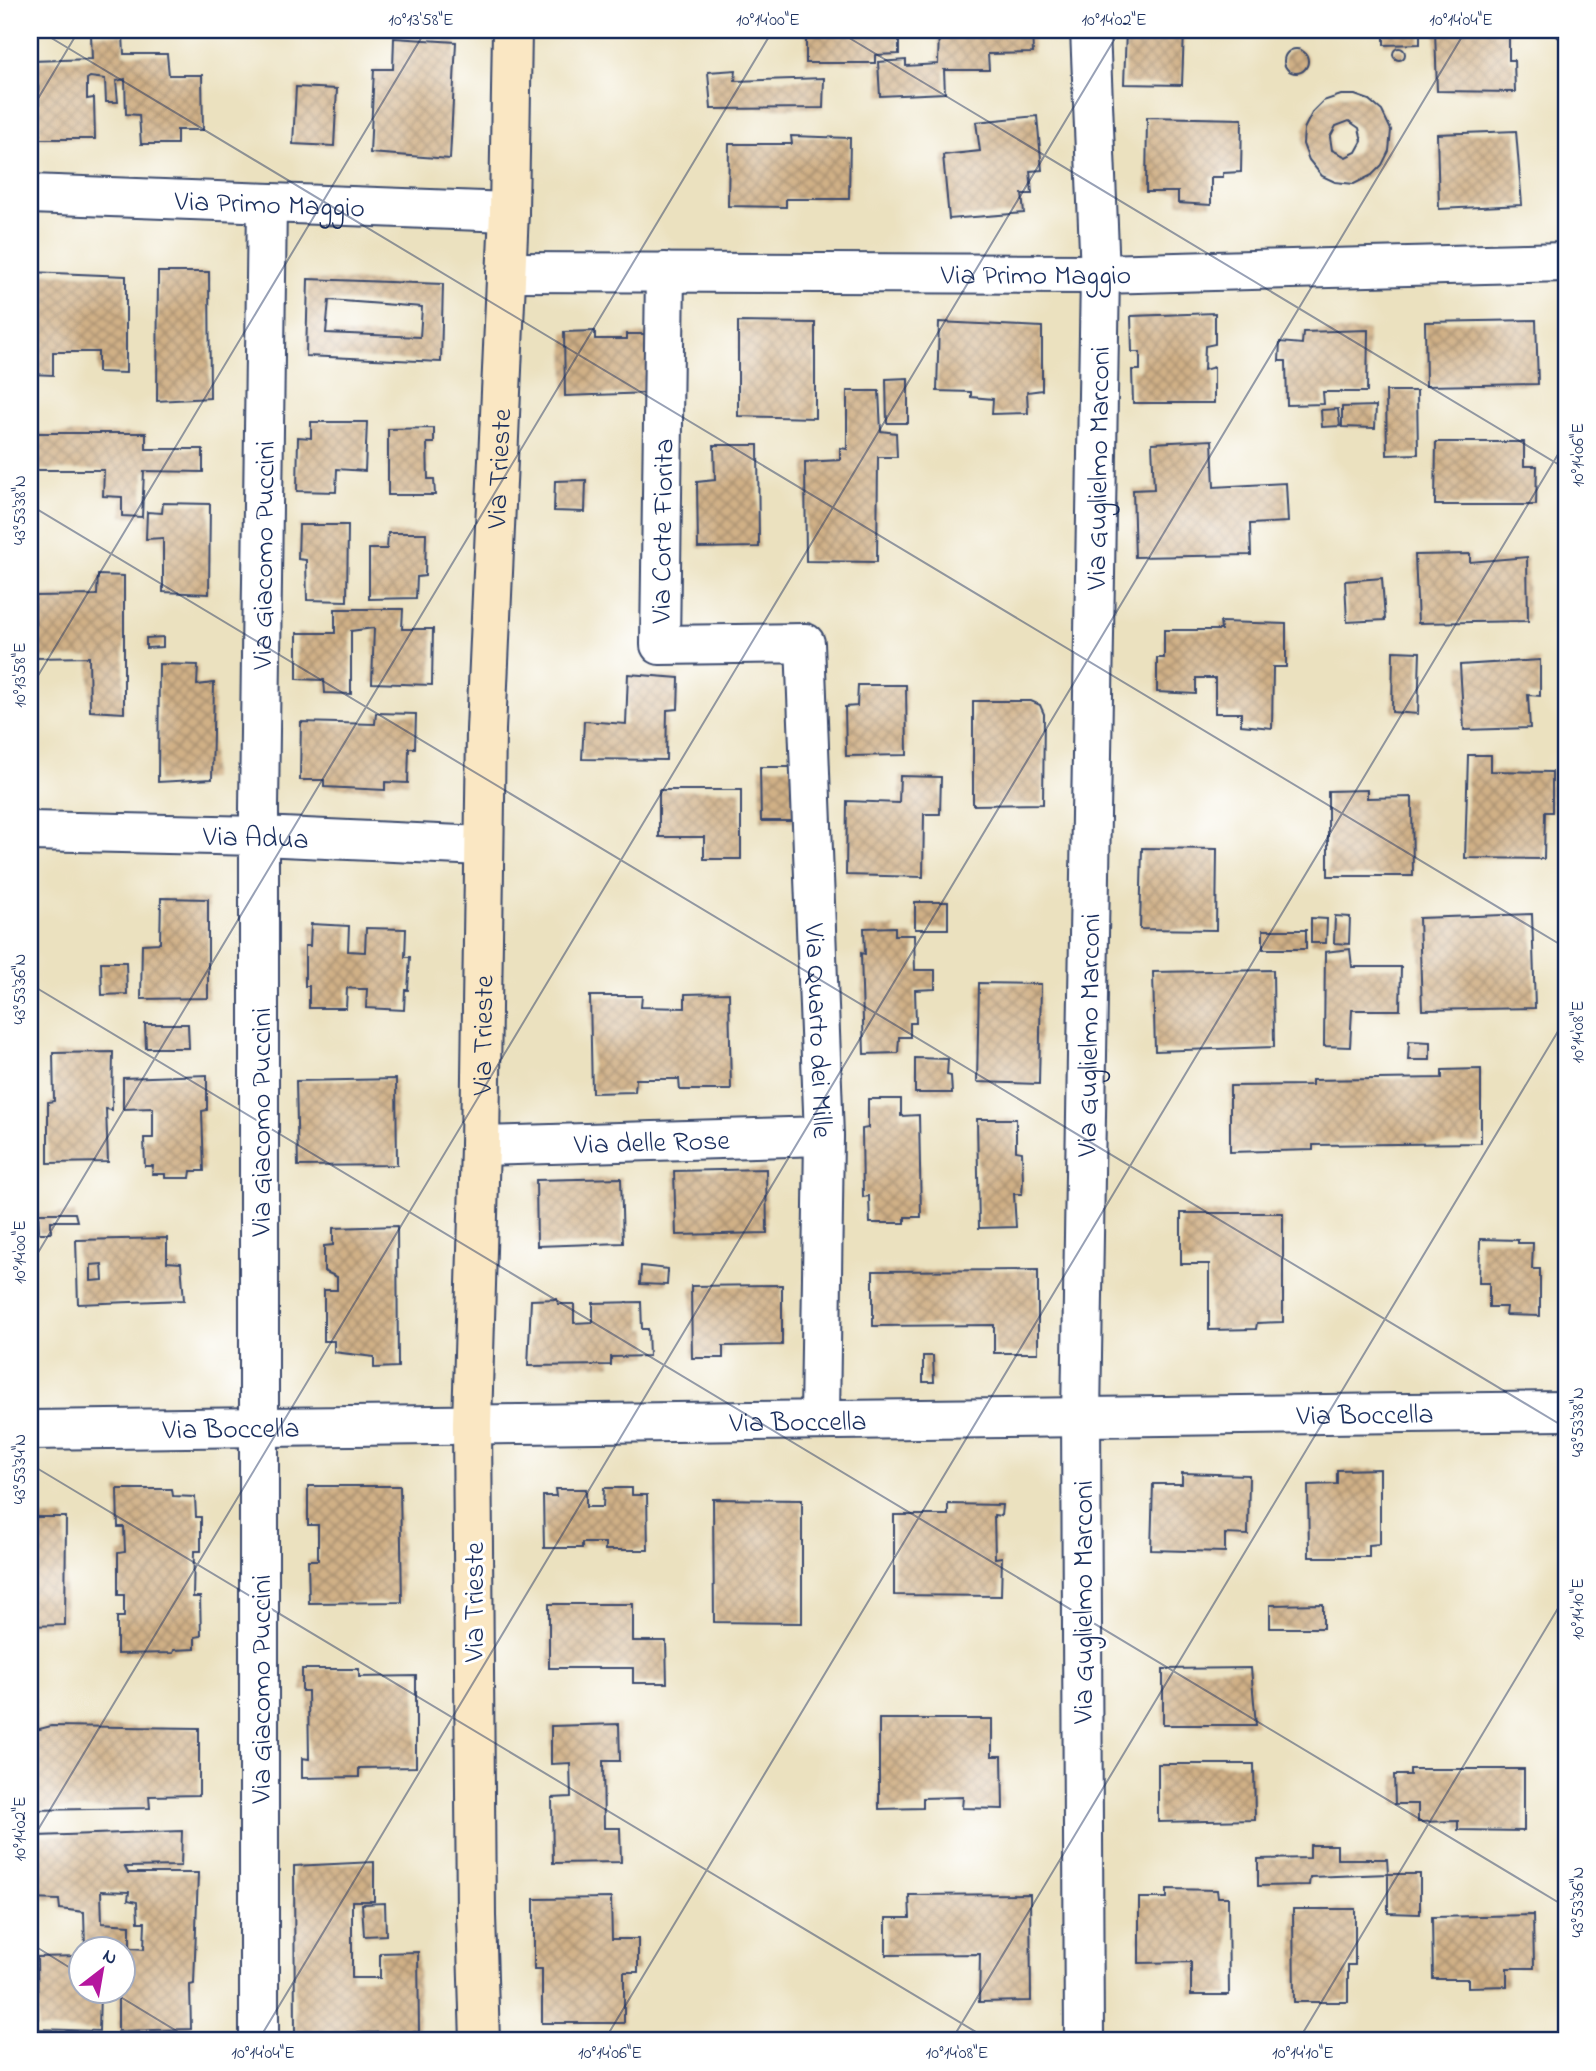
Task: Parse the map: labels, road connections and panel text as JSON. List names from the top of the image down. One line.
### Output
{"streets":{"street":["Via Primo Maggio","Via Guglielmo Marconi","Via Trieste","Via Corte Fiorita","Via Giacomo Puccini","Via Adua","Via Quarto dei Mille","Via delle Rose","Via Boccella"]},"crossings":[["Via Primo Maggio","Via Guglielmo Marconi"],["Via Primo Maggio","Via Trieste"],["Via Primo Maggio","Via Corte Fiorita"],["Via Primo Maggio","Via Giacomo Puccini"],["Via Guglielmo Marconi","Via Boccella"],["Via Trieste","Via Adua"],["Via Trieste","Via delle Rose"],["Via Trieste","Via Boccella"],["Via Corte Fiorita","Via Quarto dei Mille"],["Via Giacomo Puccini","Via Adua"],["Via Giacomo Puccini","Via Boccella"],["Via Quarto dei Mille","Via delle Rose"],["Via Quarto dei Mille","Via Boccella"]],"north":"top right","coordinates":["10°13'58\"E","10°14'00\"E","10°14'02\"E","10°14'04\"E","10°14'06\"E","43°53'38\"N","43°53'36\"N","10°14'08\"E","43°53'34\"N","10°14'10\"E"]}
